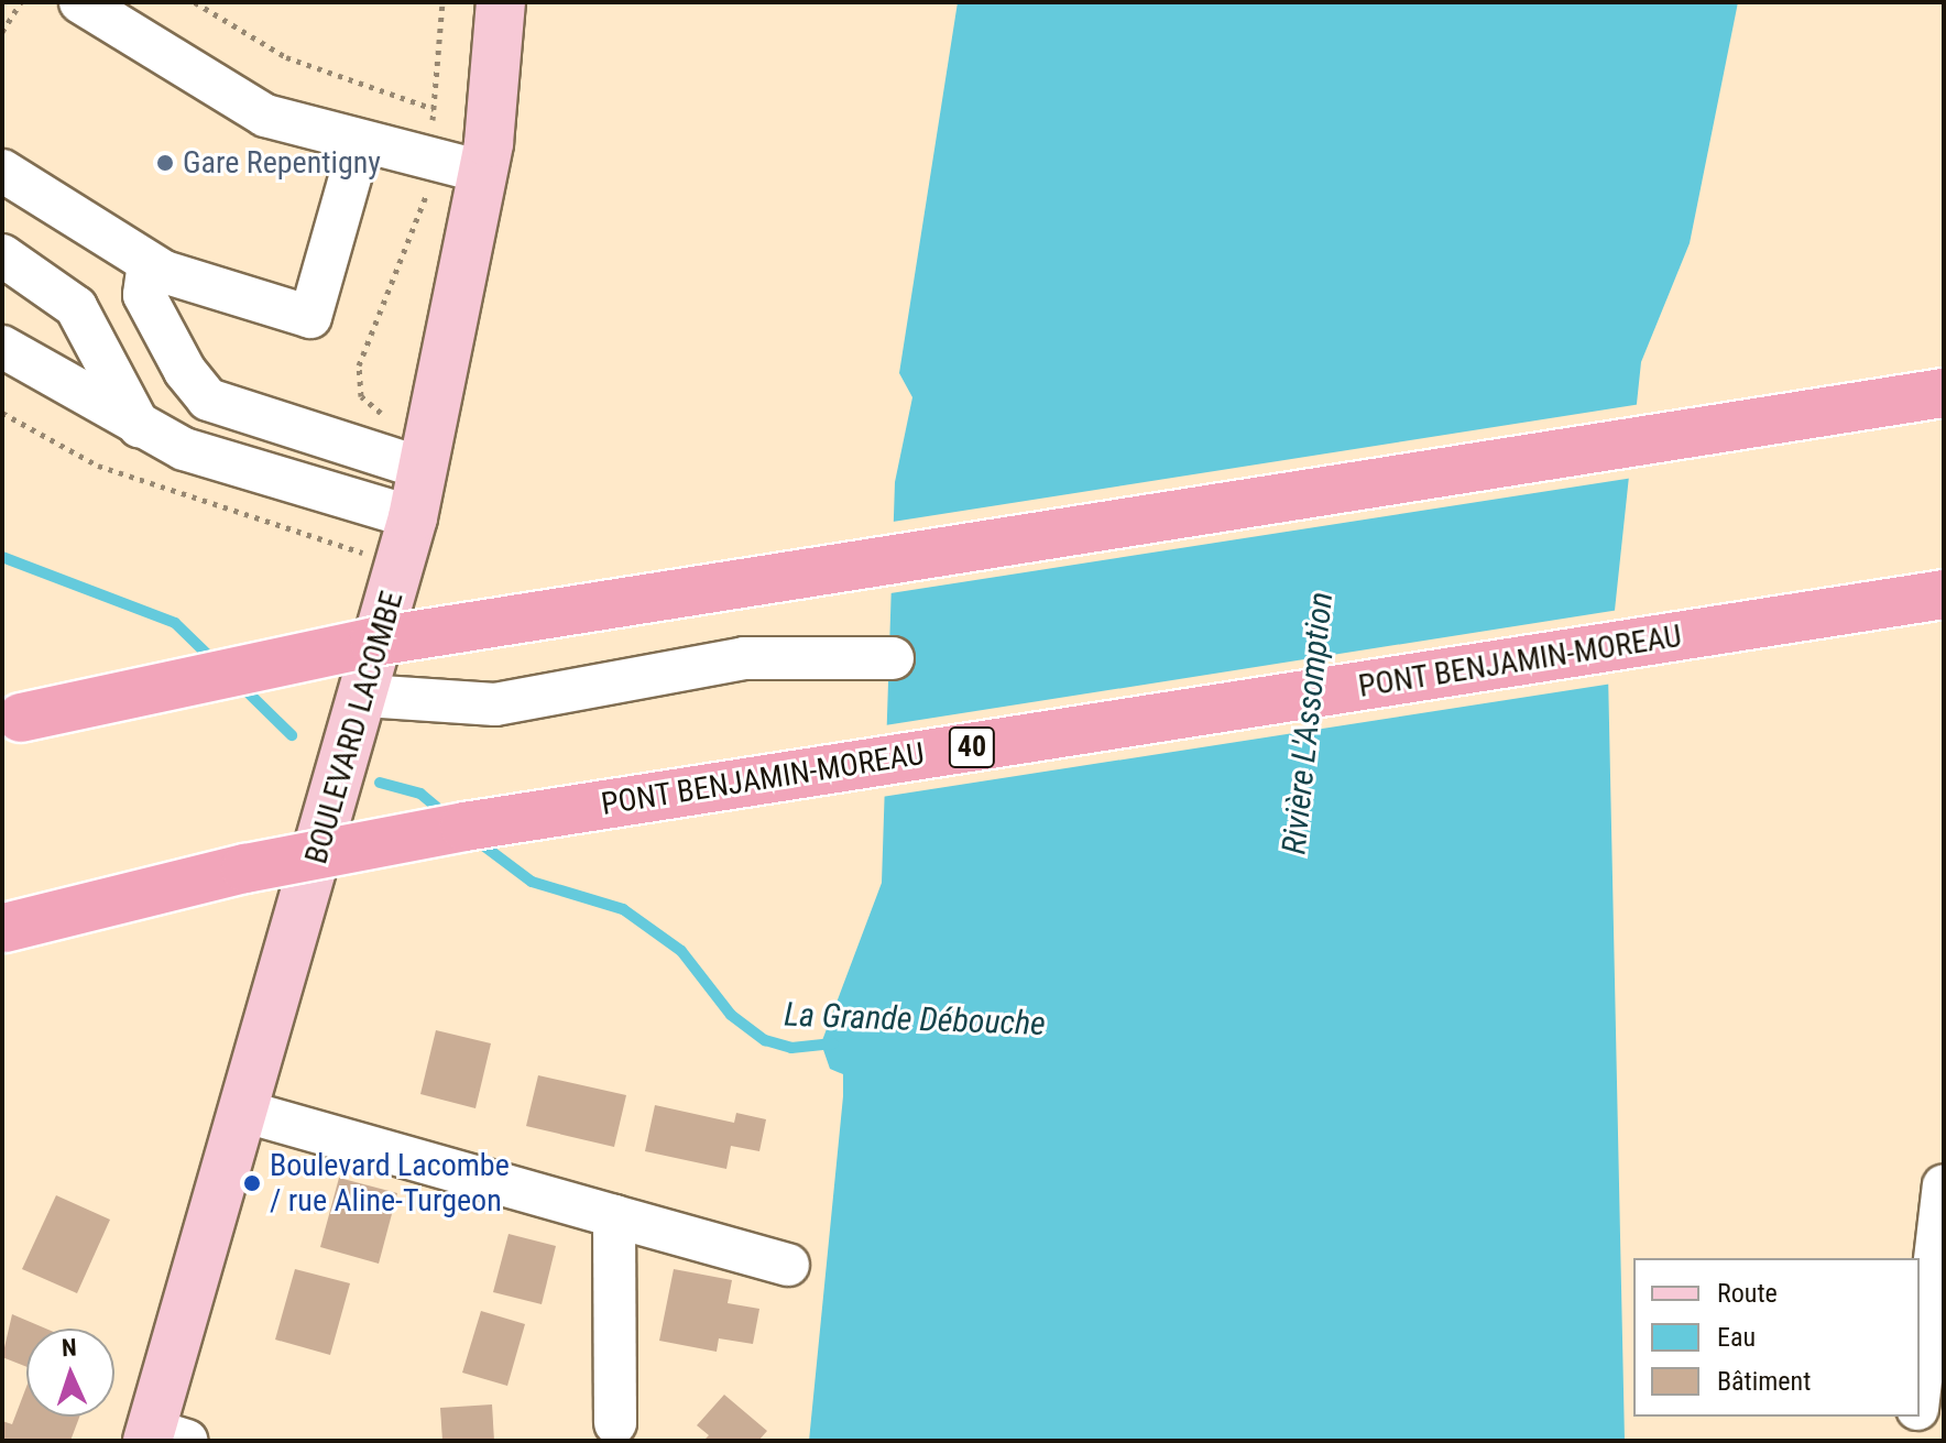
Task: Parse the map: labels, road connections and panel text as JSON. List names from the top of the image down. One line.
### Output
{"streets":{"highway":["PONT BENJAMIN-MOREAU","40"],"main road":["BOULEVARD LACOMBE"]},"water":["Rivière L'Assomption","La Grande Débouche"],"places":["Gare Repentigny","Boulevard Lacombe / rue Aline-Turgeon"],"legend":["Route","Eau","Bâtiment"],"north":"top"}
